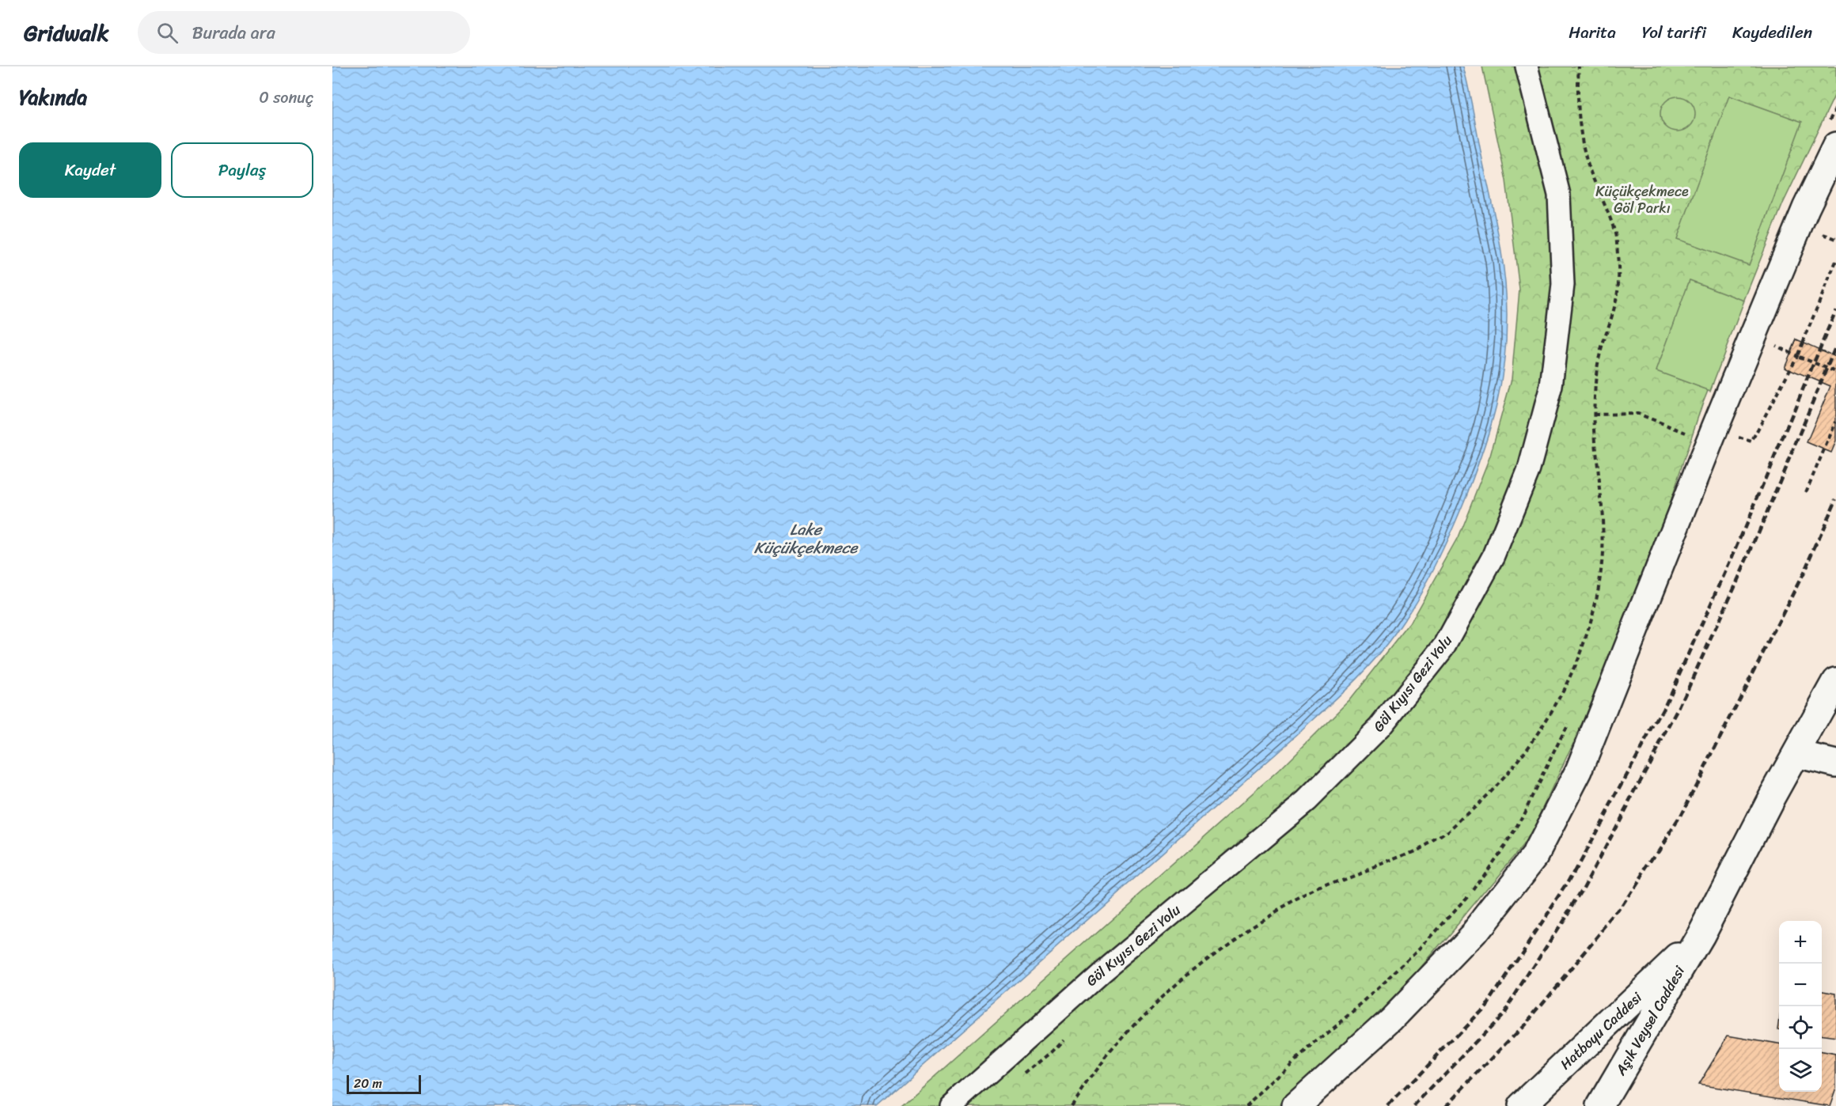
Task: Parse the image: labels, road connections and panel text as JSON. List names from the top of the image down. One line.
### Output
{"streets":{"street":["Göl Kıyısı Gezi Yolu","Aşık Veysel Caddesi","Hatboyu Caddesi"]},"crossings":[["Aşık Veysel Caddesi","Hatboyu Caddesi"]],"water":["Lake Küçükçekmece"],"parks":["Küçükçekmece Göl Parkı"],"scale_bar":"20 m","page":{"header":"Gridwalk","search":"Burada ara","nav":["Harita","Yol tarifi","Kaydedilen"],"heading":["Yakında","0 sonuç"],"buttons":["Kaydet","Paylaş"],"map_buttons":["+","−"],"scale":"20 m"}}
